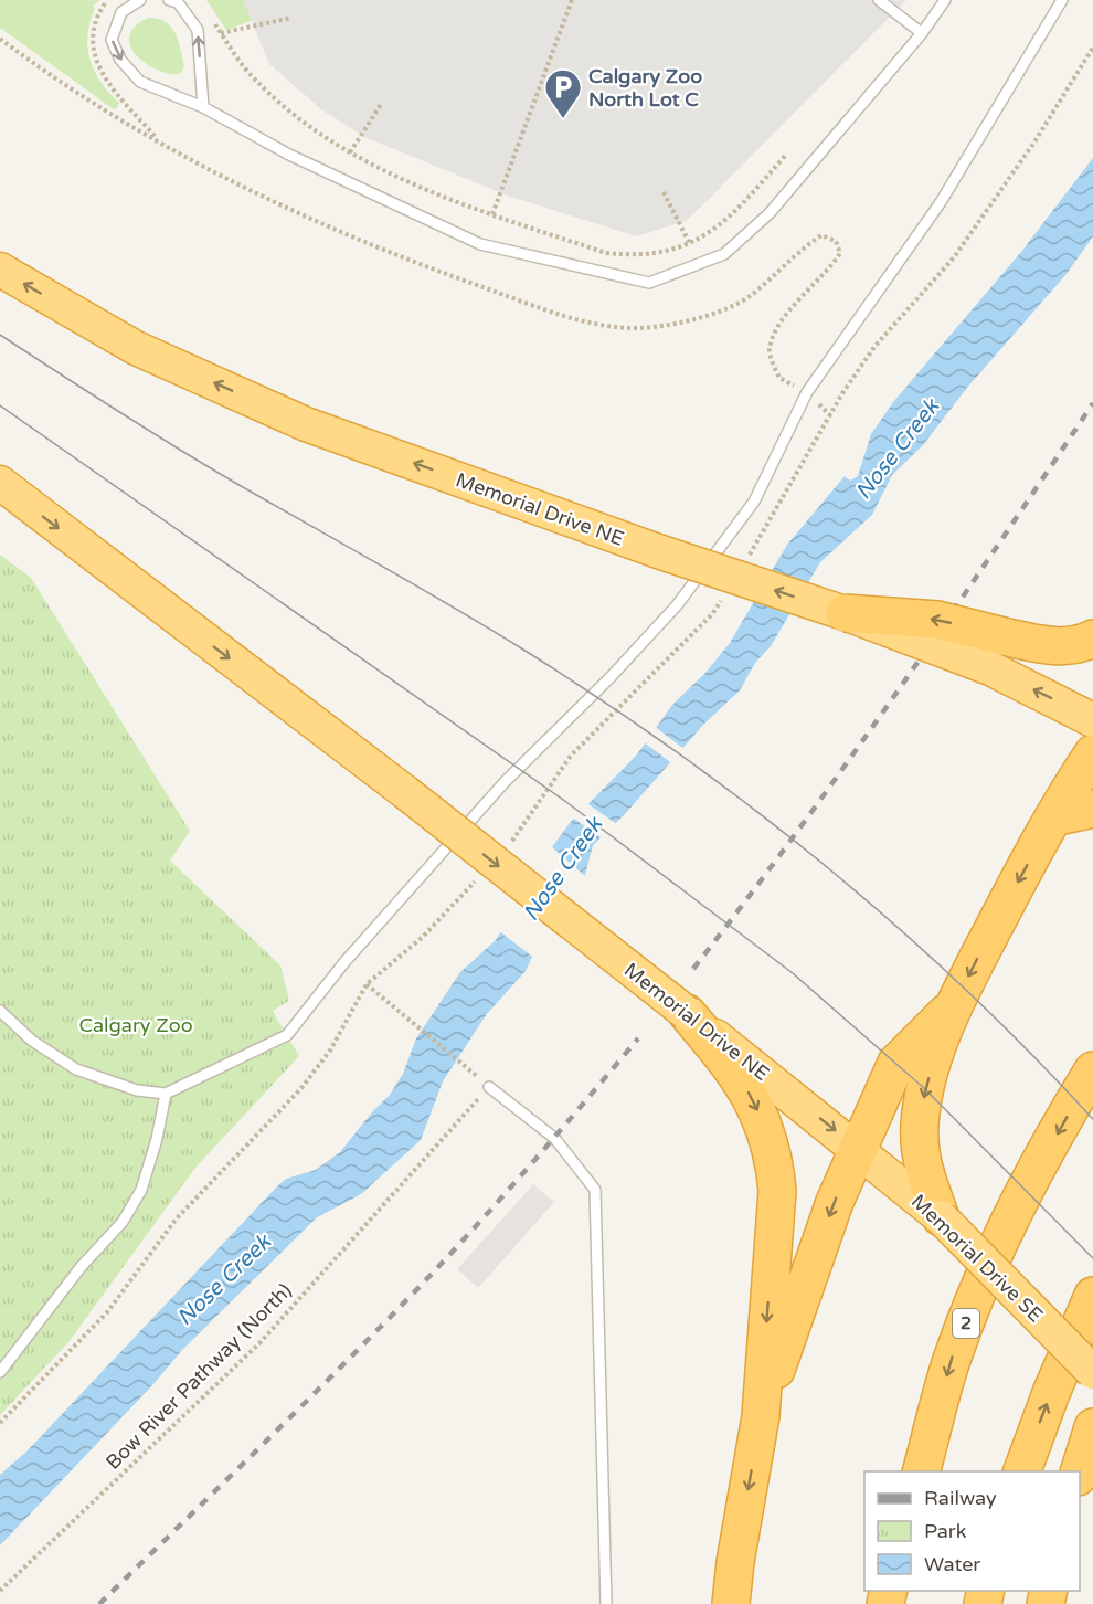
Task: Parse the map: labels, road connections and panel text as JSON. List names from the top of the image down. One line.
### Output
{"streets":{"highway":["Memorial Drive NE","Memorial Drive SE","2"],"path":["Bow River Pathway (North)"]},"crossings":[["Memorial Drive NE","Memorial Drive SE"]],"water":["Nose Creek"],"parks":["Calgary Zoo"],"places":{"parking":["Calgary Zoo North Lot C"]},"legend":["Railway","Park","Water"]}
